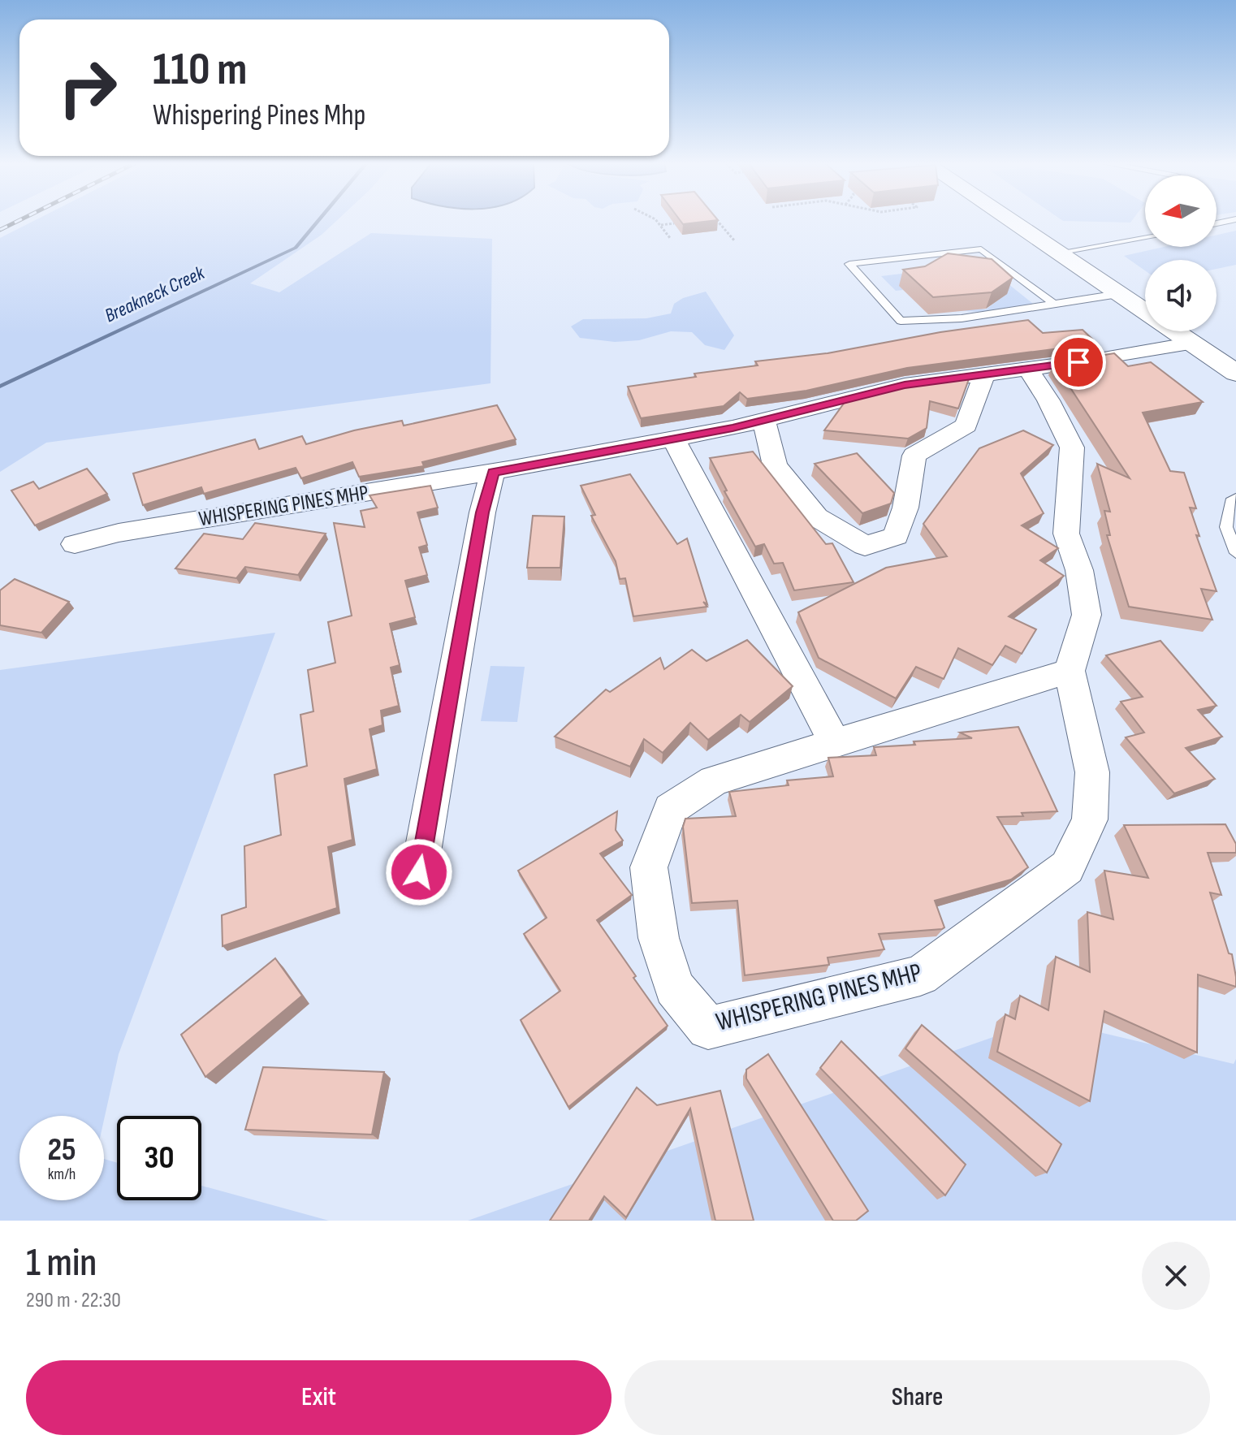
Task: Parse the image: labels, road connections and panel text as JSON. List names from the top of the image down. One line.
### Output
{"streets":{"street":["WHISPERING PINES MHP"]},"water":["Breakneck Creek"],"north":"left","page":{"turn":["110 m","Whispering Pines Mhp"],"speed":"25 km/h","limit":"30","heading":["1 min","290 m · 22:30"],"buttons":["Exit","Share"]}}
